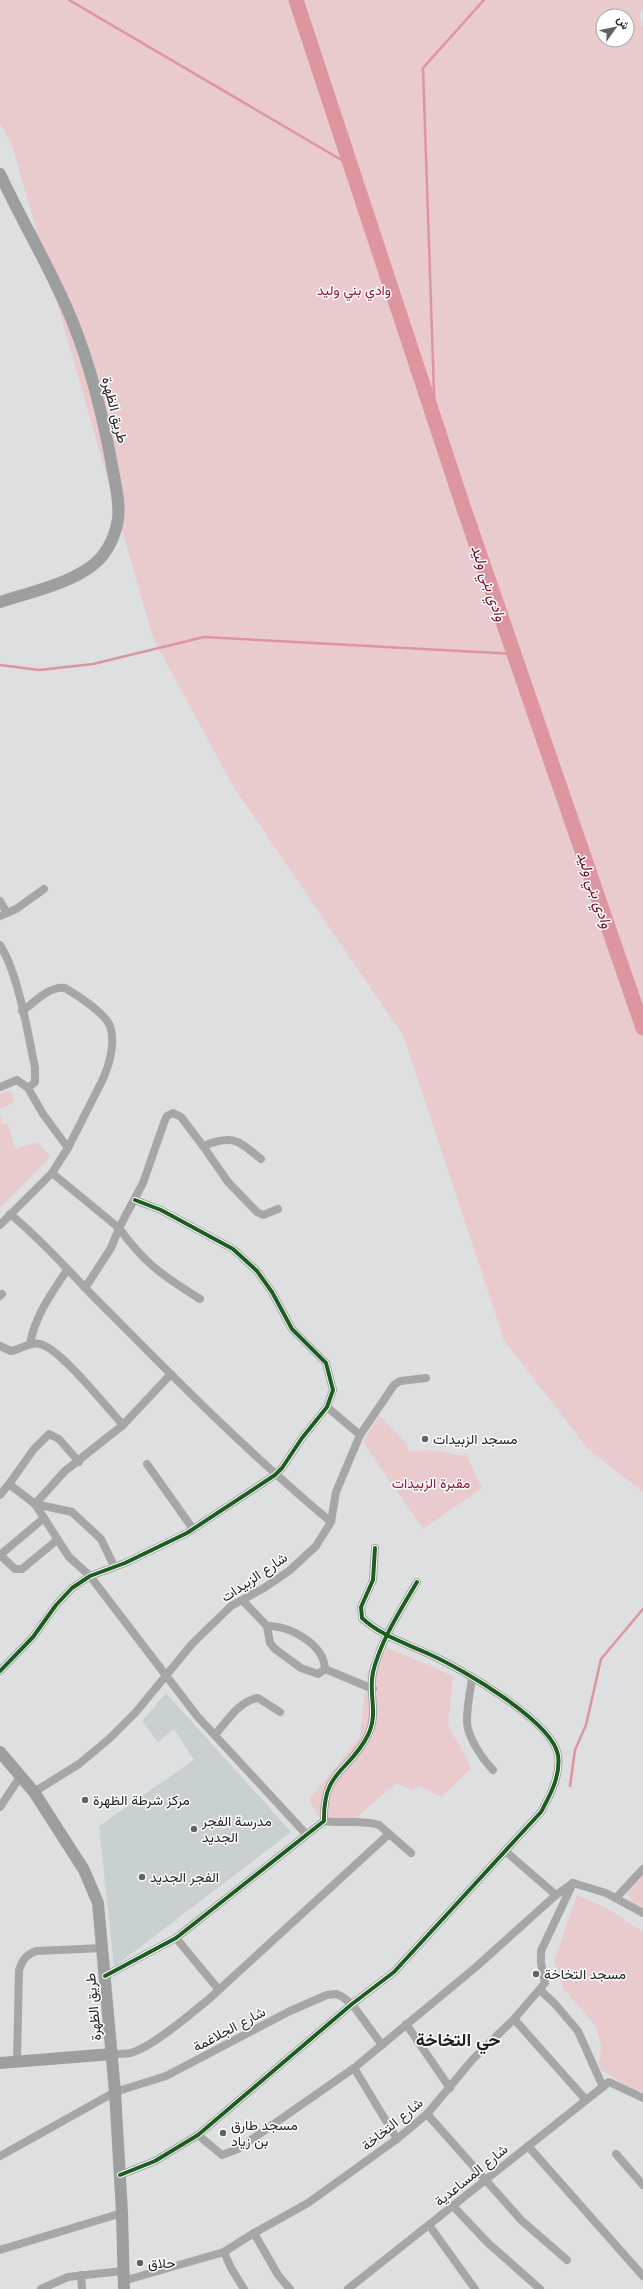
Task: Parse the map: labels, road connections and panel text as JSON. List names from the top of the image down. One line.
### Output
{"streets":{"main road":["طريق الظهرة"],"street":["شارع الزبيدات","شارع الجلاغمة","شارع التخاخة","شارع المساعدية"]},"crossings":[["طريق الظهرة","شارع الزبيدات"],["طريق الظهرة","شارع الجلاغمة"],["طريق الظهرة","شارع التخاخة"]],"districts":["حي التخاخة"],"water":["وادي بني وليد"],"parks":["وادي بني وليد","مقبرة الزبيدات"],"places":["مسجد الزبيدات","مركز شرطة الظهرة","مدرسة الفجر الجديد","الفجر الجديد","مسجد التخاخة","مسجد طارق بن زياد","حلاق"],"north":"top right"}
